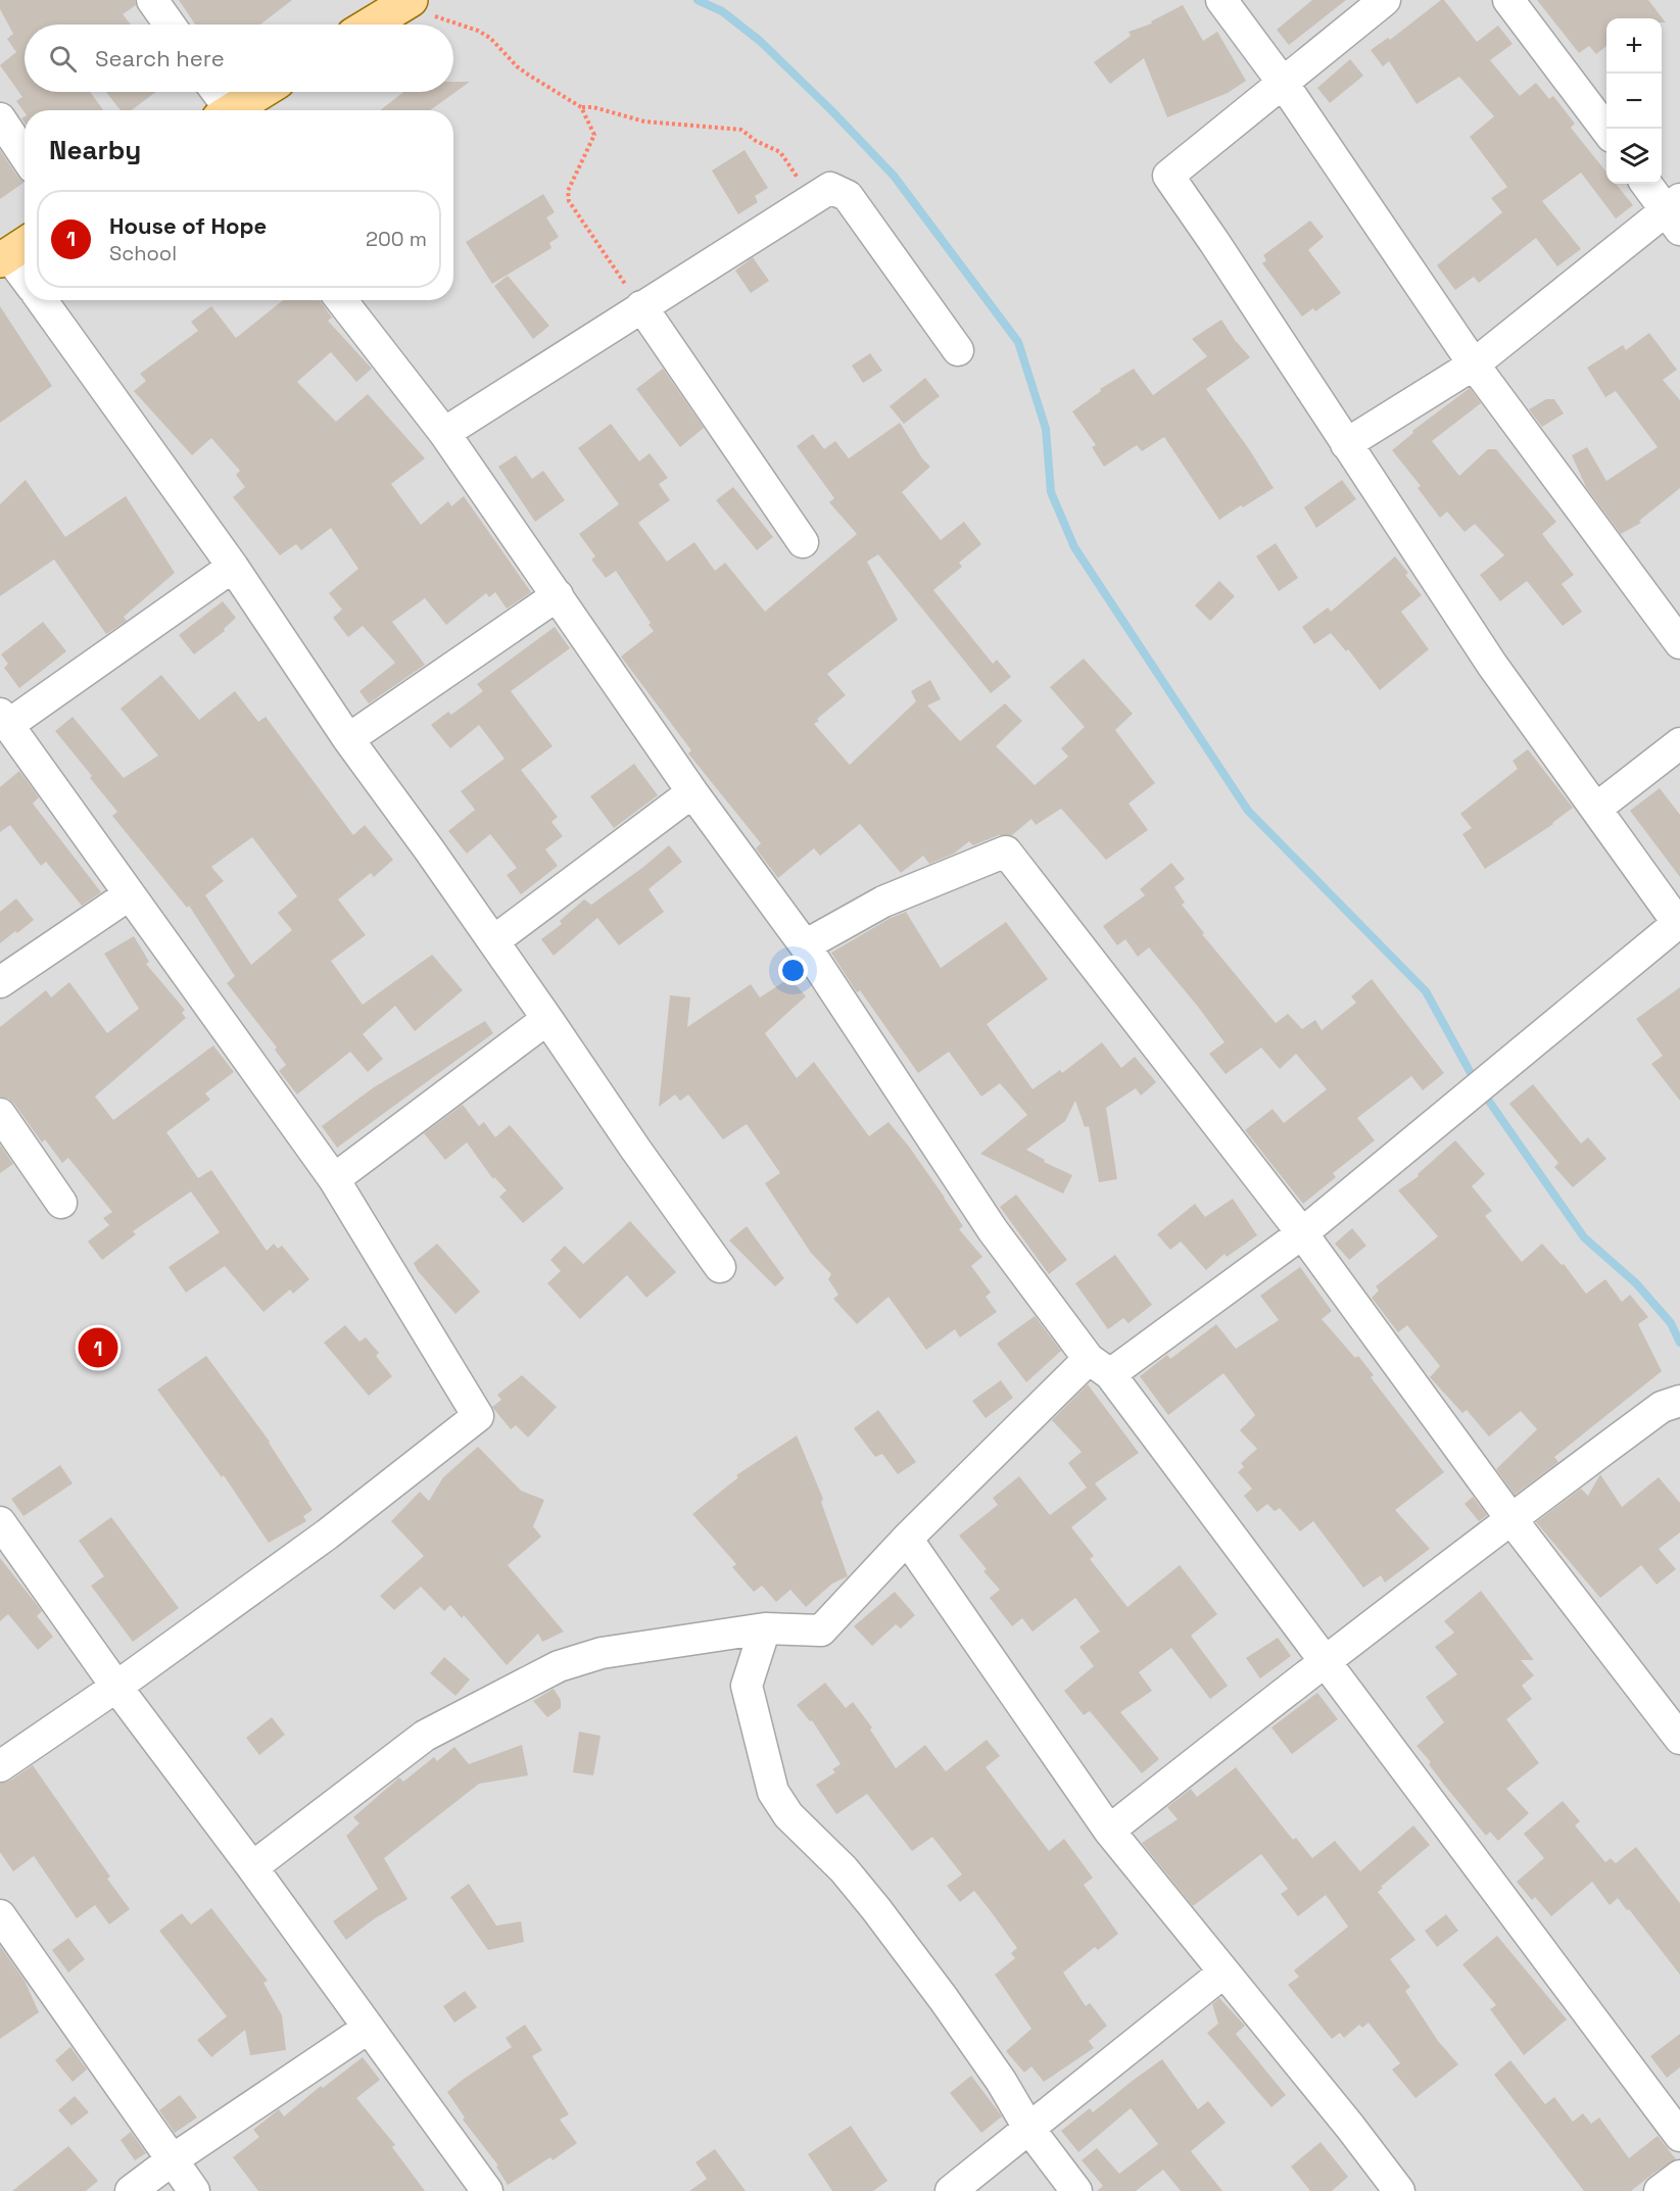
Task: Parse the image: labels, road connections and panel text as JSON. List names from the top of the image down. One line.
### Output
{"page":{"map_buttons":["+","−"],"search":"Search here","heading":"Nearby","list":[{"mark":"1","name":"House of Hope","note":"School","value":"200 m"}],"pins":"1"}}
